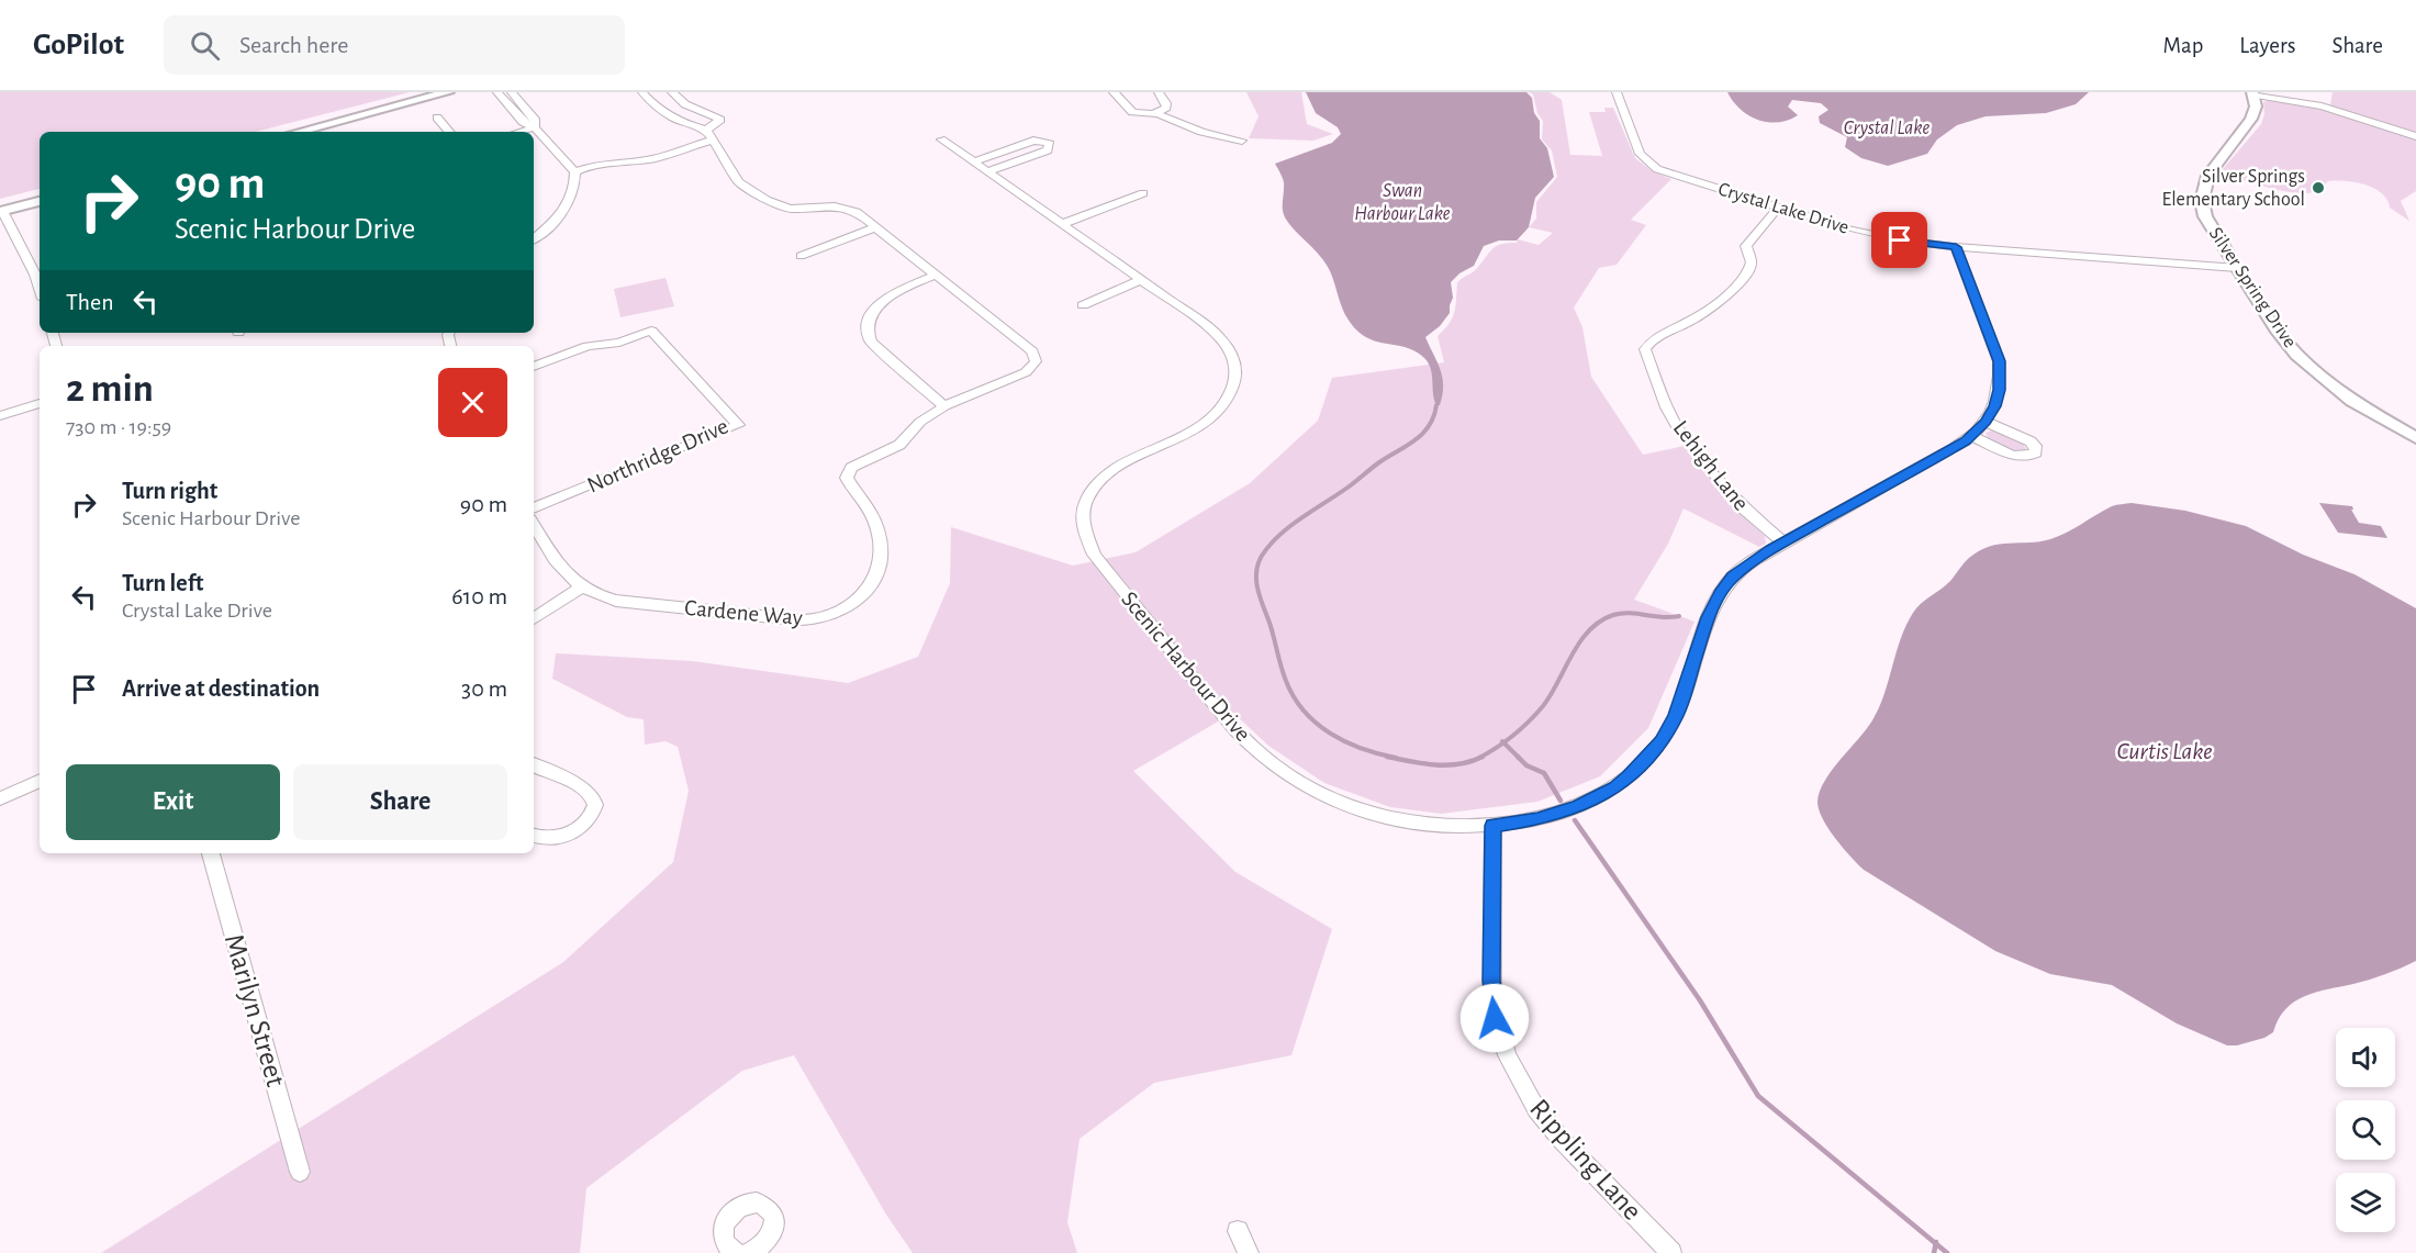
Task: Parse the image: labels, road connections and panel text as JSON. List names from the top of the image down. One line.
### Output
{"streets":{"street":["Crystal Lake Drive","Silver Spring Drive","Northridge Drive","Lehigh Lane","Cardene Way","Scenic Harbour Drive","Marilyn Street","Rippling Lane"]},"crossings":[["Crystal Lake Drive","Silver Spring Drive"],["Crystal Lake Drive","Lehigh Lane"],["Crystal Lake Drive","Scenic Harbour Drive"],["Lehigh Lane","Scenic Harbour Drive"],["Scenic Harbour Drive","Rippling Lane"]],"water":["Crystal Lake","Swan Harbour Lake","Curtis Lake"],"places":["Silver Springs Elementary School"],"page":{"header":"GoPilot","search":"Search here","nav":["Map","Layers","Share"],"turn":["90 m","Scenic Harbour Drive"],"then":"Then","heading":["2 min","730 m · 19:59"],"list":[{"name":"Turn right","note":"Scenic Harbour Drive","value":"90 m"},{"name":"Turn left","note":"Crystal Lake Drive","value":"610 m"},{"name":"Arrive at destination","value":"30 m"}],"buttons":["Exit","Share"]}}
